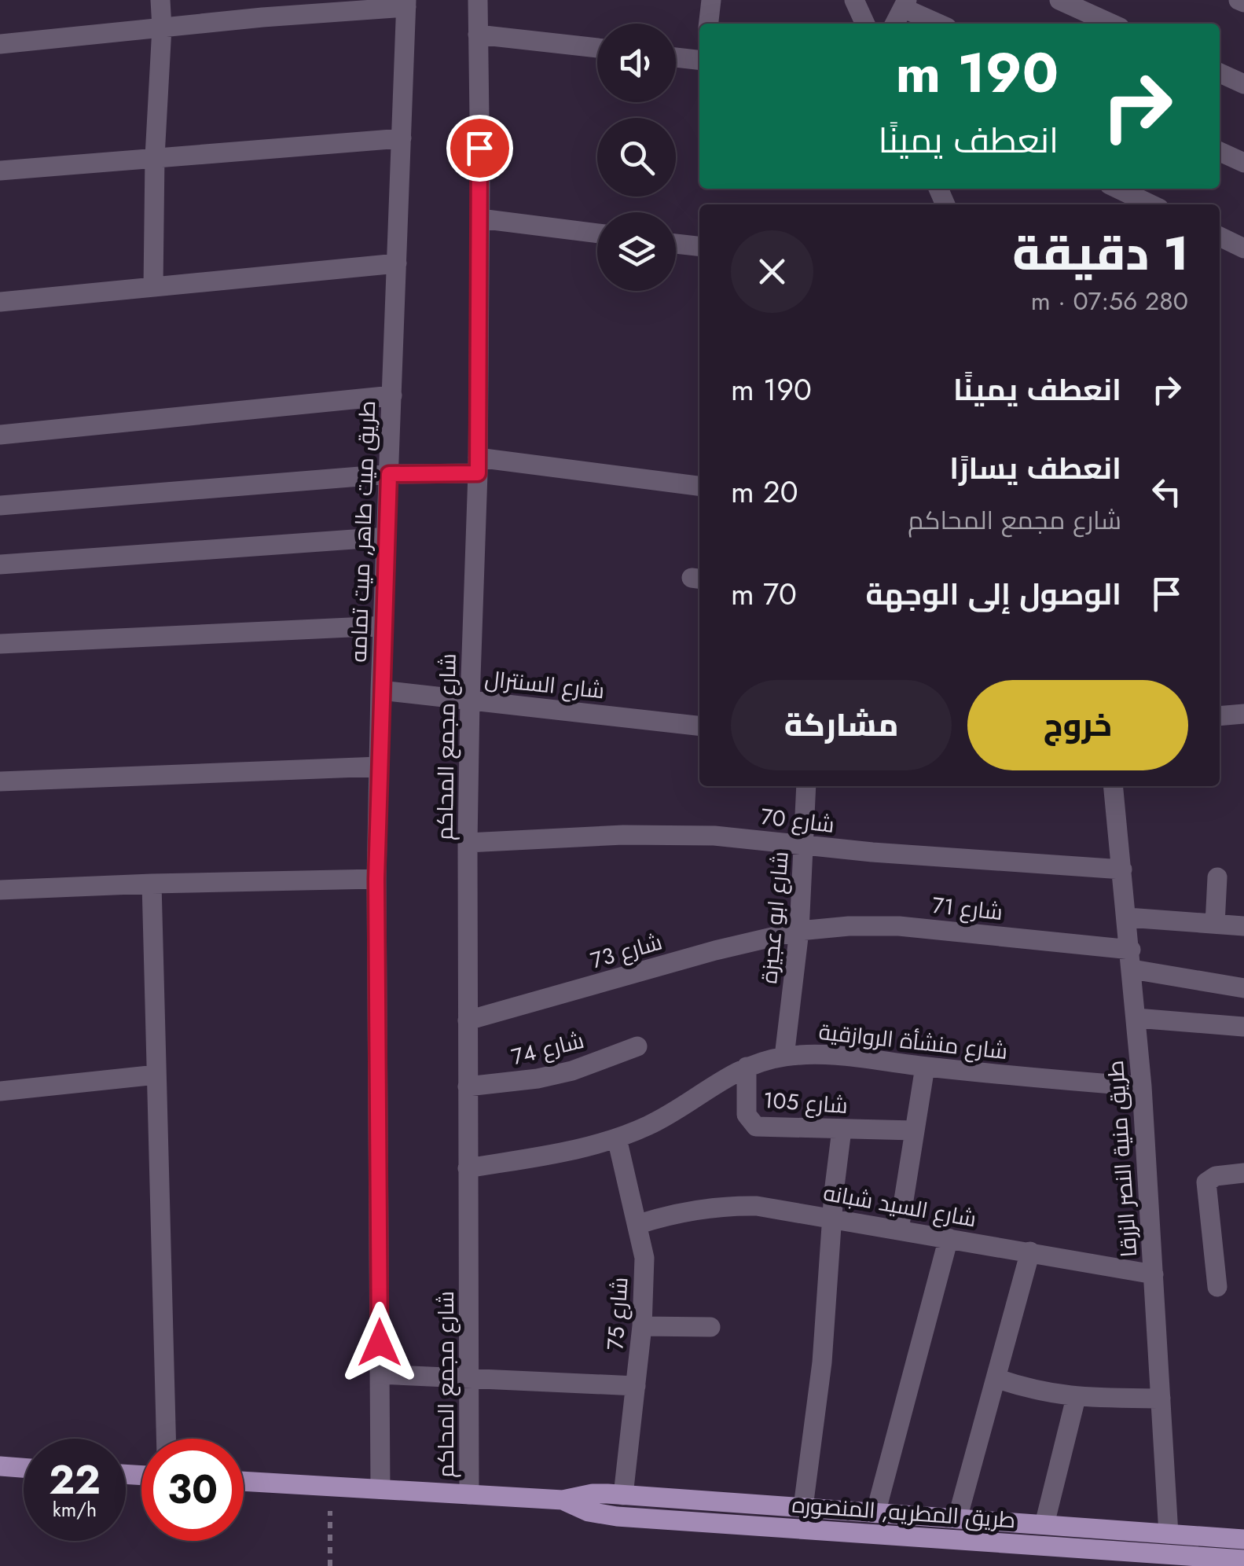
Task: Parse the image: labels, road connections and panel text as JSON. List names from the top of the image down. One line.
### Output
{"streets":{"main road":["طريق المطريه, المنصوره"],"street":["طريق ميت طاهر, ميت تمامه","شارع السنترال","شارع مجمع المحاكم","شارع 70","شارع 71","شارع ابو عجيزة","شارع 73","شارع منشأة الروازقية","شارع 74","شارع 105","طريق منية النصر الزرقا","شارع السيد شبانه","شارع 75"]},"crossings":[["طريق ميت طاهر, ميت تمامه","شارع السنترال"],["طريق ميت طاهر, ميت تمامه","طريق المطريه, المنصوره"],["شارع السنترال","شارع مجمع المحاكم"],["شارع مجمع المحاكم","شارع 70"],["شارع مجمع المحاكم","شارع 73"],["شارع مجمع المحاكم","شارع منشأة الروازقية"],["شارع مجمع المحاكم","شارع 74"],["شارع مجمع المحاكم","طريق المطريه, المنصوره"],["شارع 70","شارع ابو عجيزة"],["شارع 70","طريق منية النصر الزرقا"],["شارع 71","شارع ابو عجيزة"],["شارع 71","شارع 73"],["شارع 71","طريق منية النصر الزرقا"],["شارع ابو عجيزة","شارع 73"],["شارع ابو عجيزة","شارع منشأة الروازقية"],["شارع منشأة الروازقية","شارع 105"],["شارع منشأة الروازقية","طريق منية النصر الزرقا"],["شارع منشأة الروازقية","شارع 75"],["طريق منية النصر الزرقا","شارع السيد شبانه"],["طريق منية النصر الزرقا","طريق المطريه, المنصوره"],["شارع السيد شبانه","شارع 75"],["شارع 75","طريق المطريه, المنصوره"]],"page":{"turn":["190 m","انعطف يمينًا"],"heading":["1 دقيقة","280 m · 07:56"],"list":[{"name":"انعطف يمينًا","value":"190 m"},{"name":"انعطف يسارًا","note":"شارع مجمع المحاكم","value":"20 m"},{"name":"الوصول إلى الوجهة","value":"70 m"}],"buttons":["خروج","مشاركة"],"speed":"22 km/h","limit":"30"}}
